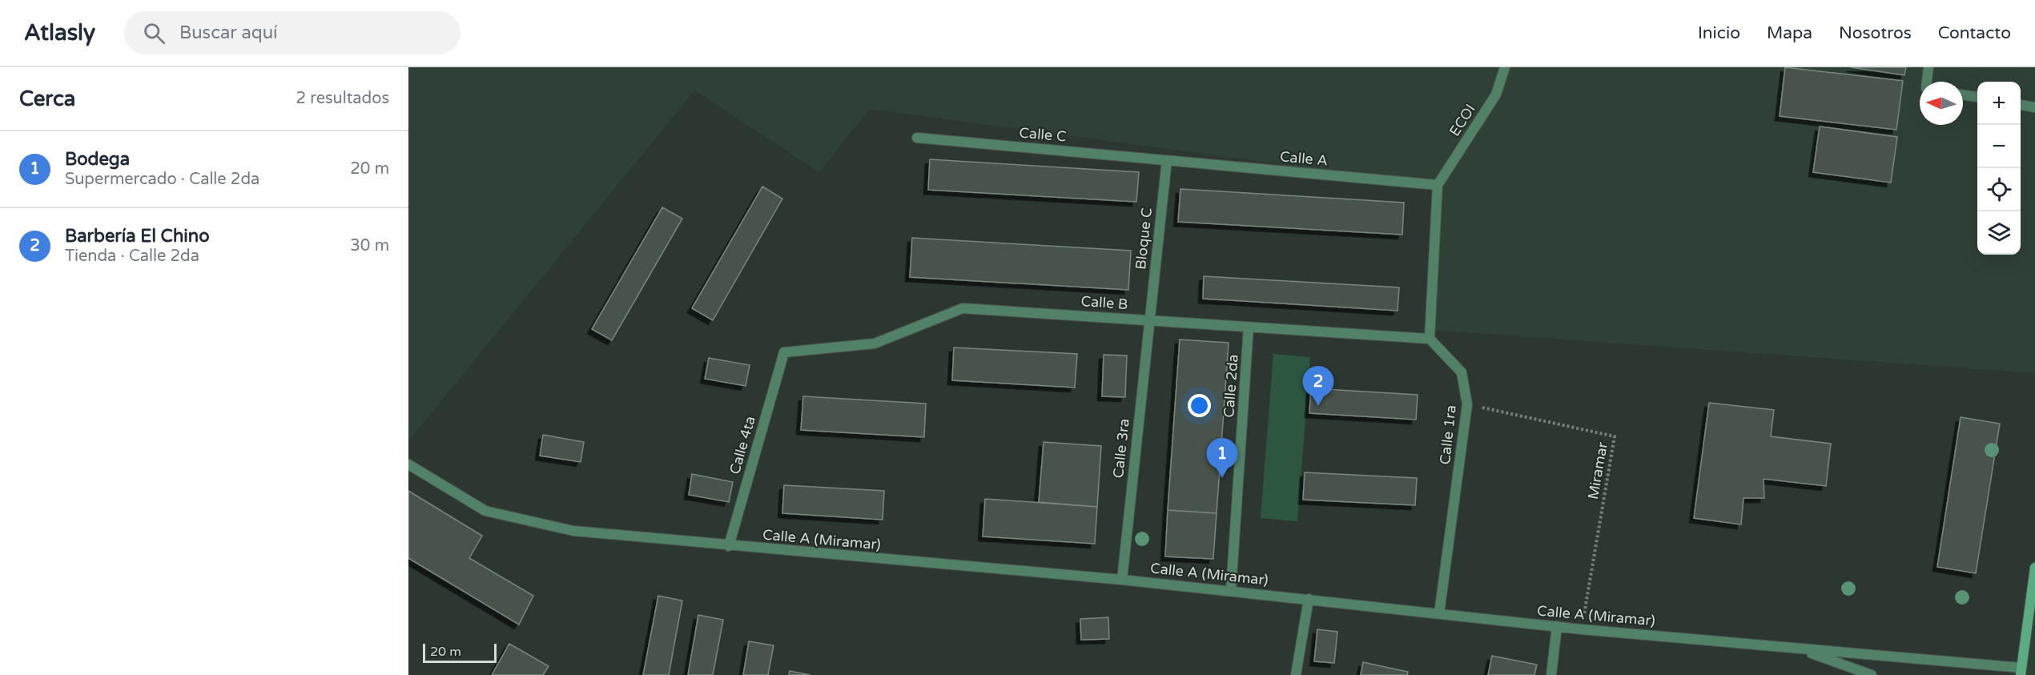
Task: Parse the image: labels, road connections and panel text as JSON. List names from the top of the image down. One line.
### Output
{"streets":{"street":["ECOI","Calle C","Calle A","Bloque C","Calle B","Calle 2da","Calle 1ra","Calle 4ta","Calle 3ra","Calle A (Miramar)"],"path":["Miramar"]},"crossings":[["ECOI","Calle A"],["Calle C","Calle A"],["Calle C","Bloque C"],["Calle A","Bloque C"],["Bloque C","Calle B"],["Bloque C","Calle 3ra"],["Calle B","Calle 2da"],["Calle B","Calle 1ra"],["Calle B","Calle 4ta"],["Calle B","Calle 3ra"],["Calle 2da","Calle A (Miramar)"],["Calle 1ra","Miramar"],["Calle 1ra","Calle A (Miramar)"],["Calle 4ta","Calle A (Miramar)"],["Calle 3ra","Calle A (Miramar)"],["Miramar","Calle A (Miramar)"]],"scale_bar":"20 m","north":"left","page":{"header":"Atlasly","search":"Buscar aquí","nav":["Inicio","Mapa","Nosotros","Contacto"],"heading":["Cerca","2 resultados"],"map_buttons":["+","−"],"list":[{"mark":"1","name":"Bodega","note":"Supermercado · Calle 2da","value":"20 m"},{"mark":"2","name":"Barbería El Chino","note":"Tienda · Calle 2da","value":"30 m"}],"pins":["2","1"],"scale":"20 m"}}
